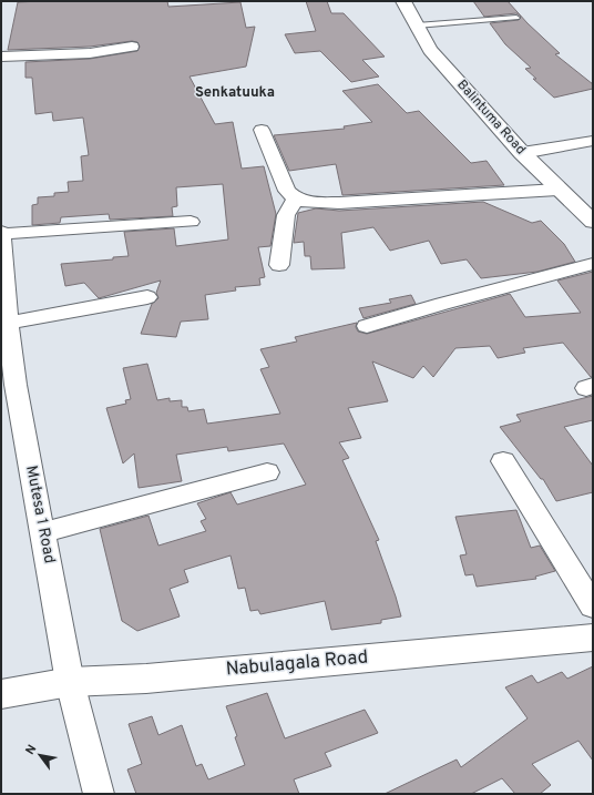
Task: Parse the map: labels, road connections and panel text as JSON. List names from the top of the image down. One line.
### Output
{"streets":{"main road":["Balintuma Road","Nabulagala Road"],"street":["Mutesa 1 Road"]},"crossings":[["Mutesa 1 Road","Nabulagala Road"]],"districts":["Senkatuuka"],"north":"top left"}
